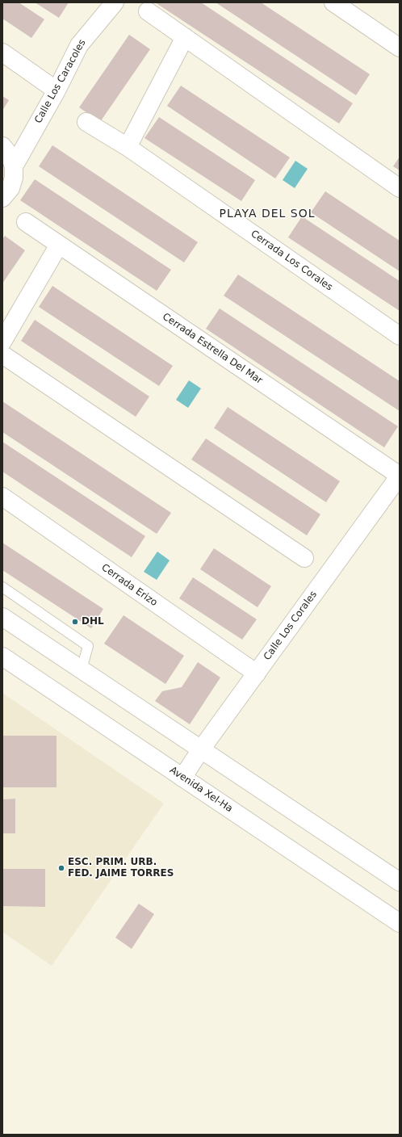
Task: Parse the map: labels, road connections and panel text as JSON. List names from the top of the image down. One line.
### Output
{"streets":{"street":["Calle Los Caracoles","Cerrada Los Corales","Cerrada Estrella Del Mar","Cerrada Erizo","Calle Los Corales","Avenida Xel-Ha"]},"crossings":[["Cerrada Estrella Del Mar","Calle Los Corales"],["Cerrada Erizo","Calle Los Corales"],["Calle Los Corales","Avenida Xel-Ha"]],"districts":["PLAYA DEL SOL"],"places":["DHL","ESC. PRIM. URB. FED. JAIME TORRES"]}
